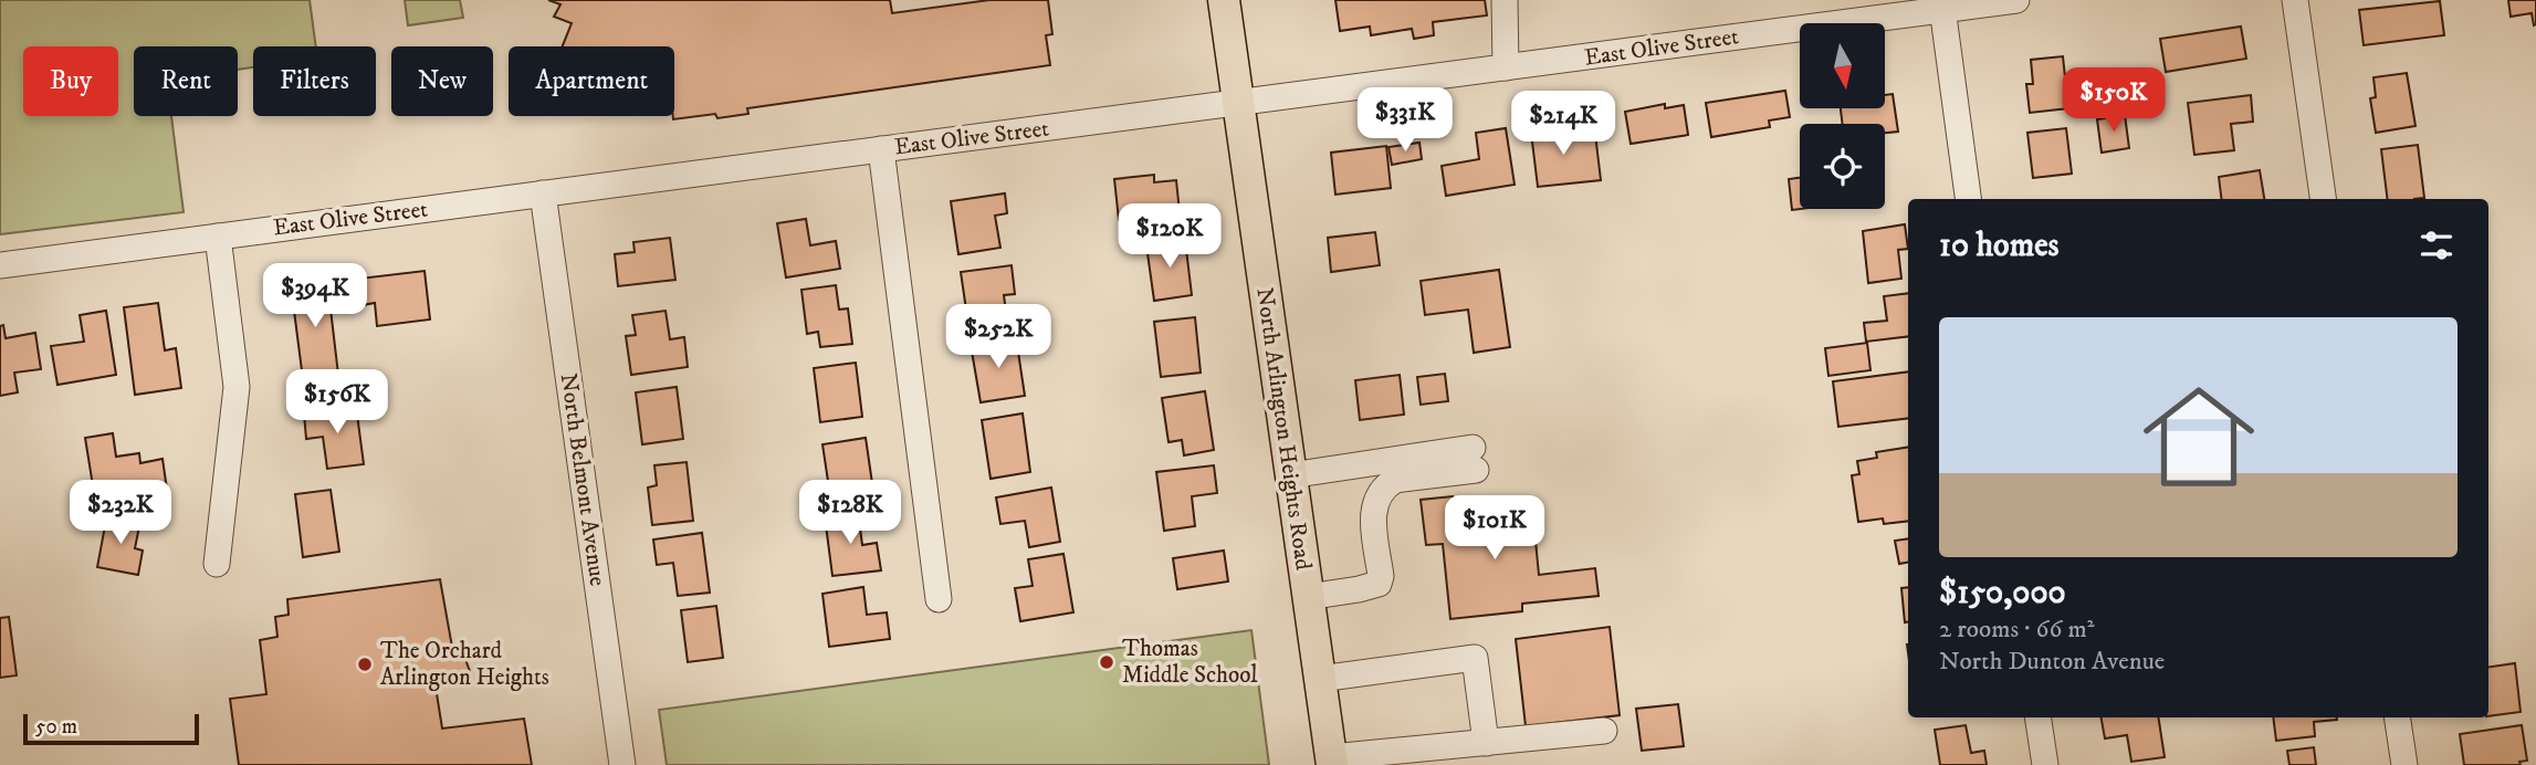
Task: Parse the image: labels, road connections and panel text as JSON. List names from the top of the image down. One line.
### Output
{"streets":{"main road":["North Arlington Heights Road"],"street":["East Olive Street","North Belmont Avenue"]},"crossings":[["East Olive Street","North Arlington Heights Road"],["East Olive Street","North Belmont Avenue"]],"places":["Thomas Middle School","The Orchard Arlington Heights"],"scale_bar":"50 m","north":"bottom","page":{"chip":["Buy","Rent","Filters","New","Apartment"],"price":["$150K","$331K","$214K","$120K","$394K","$252K","$156K","$232K","$128K","$101K"],"heading":"10 homes","list":[{"name":"$150,000","note":"2 rooms · 66 m² · North Dunton Avenue"}],"scale":"50 m"}}
